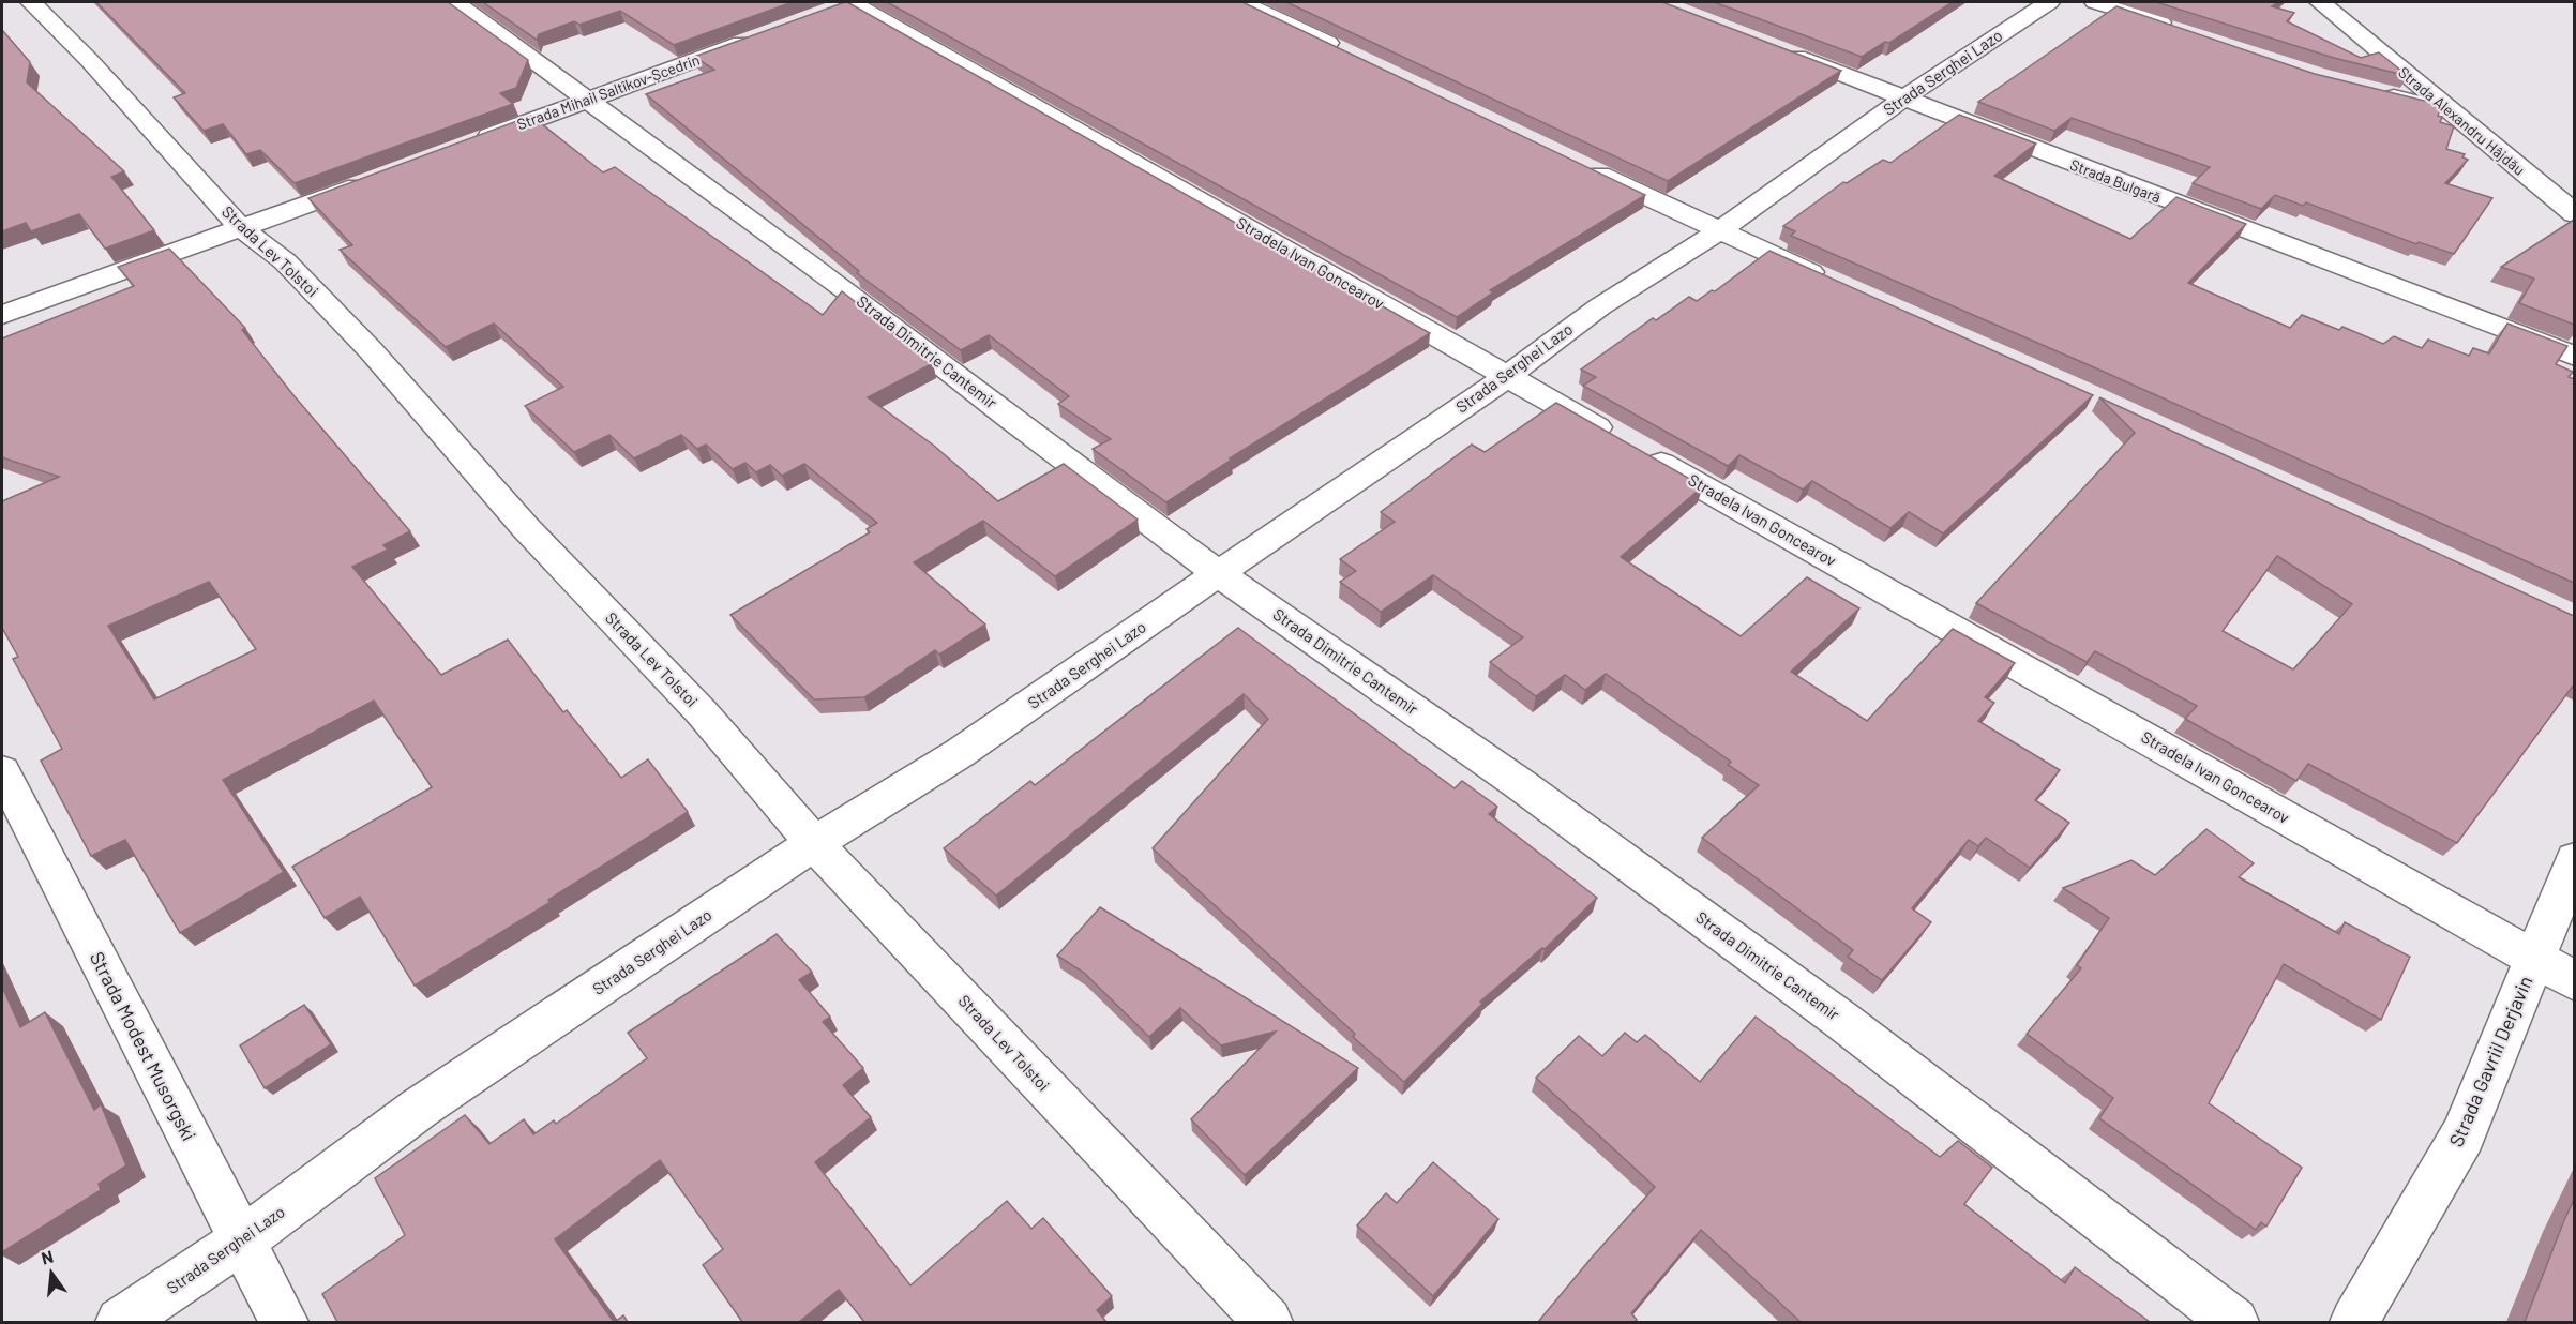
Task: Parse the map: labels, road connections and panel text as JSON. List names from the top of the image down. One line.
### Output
{"streets":{"street":["Strada Serghei Lazo","Strada Mihail Saltîkov-Șcedrin","Strada Alexandru Hâjdău","Strada Bulgară","Strada Lev Tolstoi","Stradela Ivan Goncearov","Strada Dimitrie Cantemir","Strada Modest Musorgski","Strada Gavriil Derjavin"]},"crossings":[["Strada Serghei Lazo","Strada Bulgară"],["Strada Serghei Lazo","Strada Lev Tolstoi"],["Strada Serghei Lazo","Stradela Ivan Goncearov"],["Strada Serghei Lazo","Strada Dimitrie Cantemir"],["Strada Serghei Lazo","Strada Modest Musorgski"],["Strada Mihail Saltîkov-Șcedrin","Strada Dimitrie Cantemir"],["Stradela Ivan Goncearov","Strada Gavriil Derjavin"]],"north":"top"}
